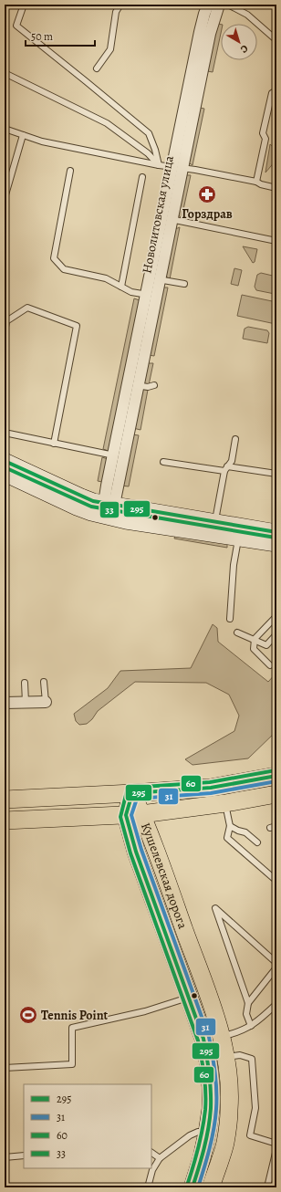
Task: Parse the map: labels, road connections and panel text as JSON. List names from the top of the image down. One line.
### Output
{"streets":{"main road":["Кушелевская дорога"],"street":["Новолитовская улица"]},"places":{"pharmacy":["Горздрав"],"sports":["Tennis Point"]},"lines":["transit line 295","transit line 33","transit line 60","transit line 31"],"legend":["295","31","60","33"],"scale_bar":"50 m","north":"bottom right"}
